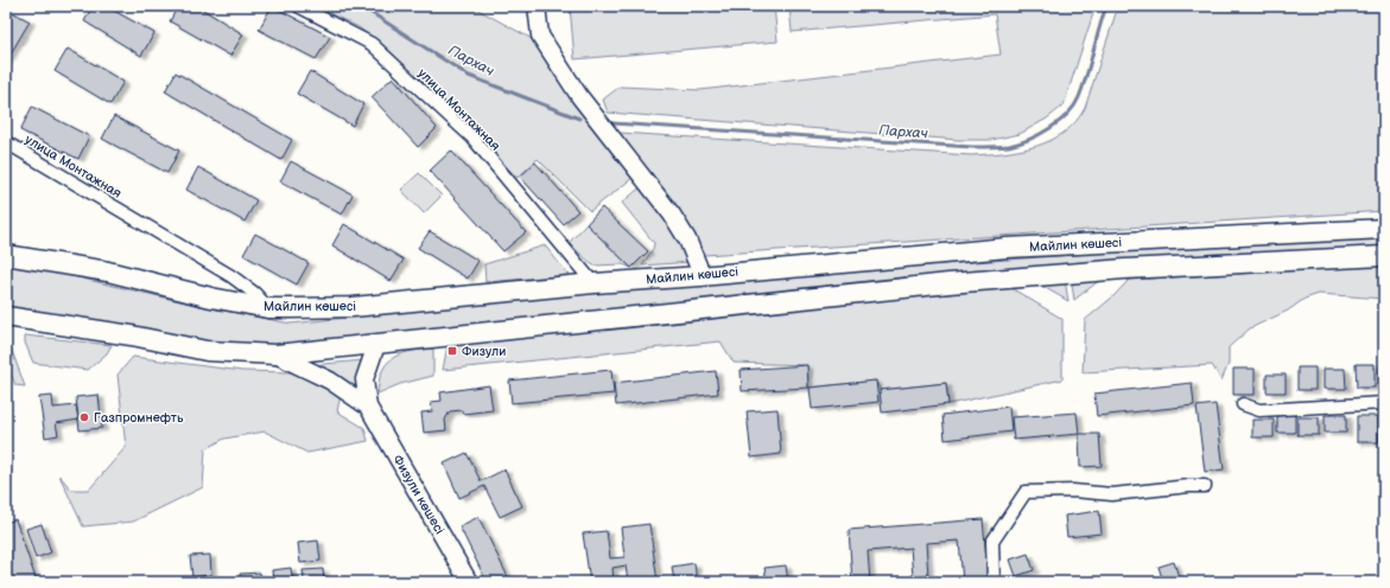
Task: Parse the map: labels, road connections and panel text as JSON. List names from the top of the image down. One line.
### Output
{"streets":{"main road":["Майлин көшесі"],"street":["улица Монтажная","Физули көшесі"]},"crossings":[["улица Монтажная","Майлин көшесі"]],"water":["Пархач"],"places":{"transit":["Физули"],"other":["Газпромнефть"]}}
